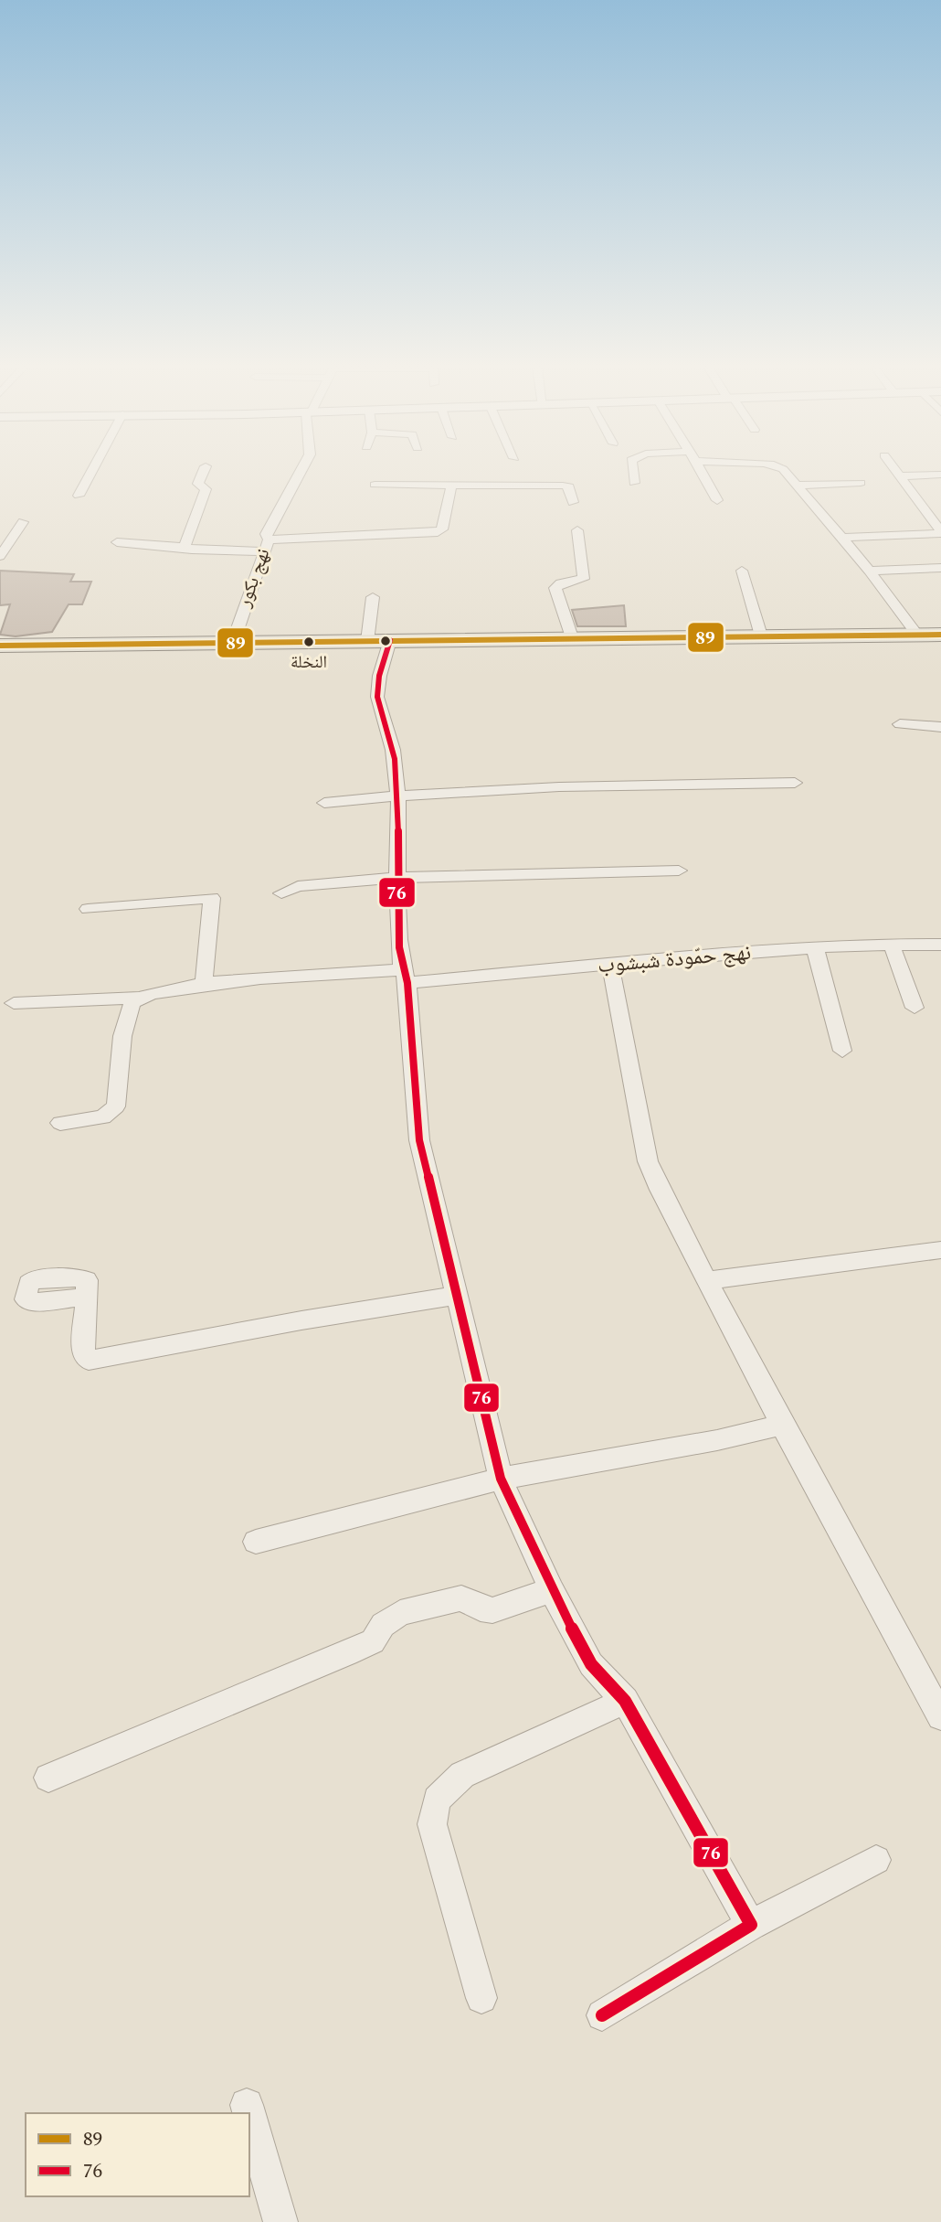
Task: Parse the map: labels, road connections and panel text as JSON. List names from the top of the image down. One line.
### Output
{"streets":{"street":["نهج بكور","نهج حمّودة شبشوب"]},"places":["النخلة"],"lines":["transit line 89","transit line 76"],"legend":["89","76"]}
